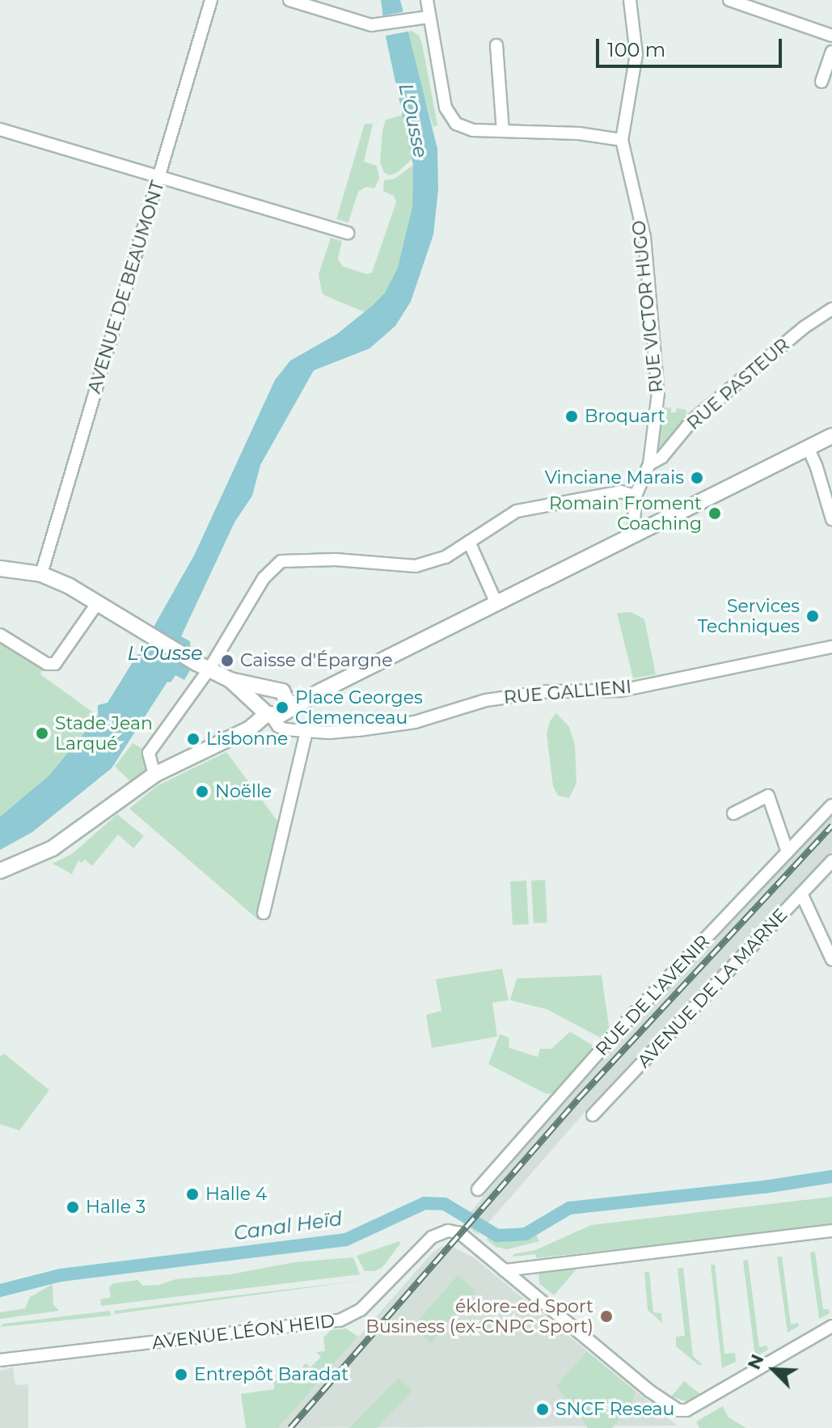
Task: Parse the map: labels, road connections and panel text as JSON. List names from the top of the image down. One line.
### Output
{"streets":{"street":["AVENUE DE BEAUMONT","RUE VICTOR HUGO","RUE PASTEUR","RUE GALLIENI","AVENUE DE LA MARNE","RUE DE L'AVENIR","AVENUE LÉON HEID"]},"crossings":[["RUE VICTOR HUGO","RUE PASTEUR"]],"water":["L'Ousse","Canal Heïd"],"places":["Broquart","Vinciane Marais","Romain Froment Coaching","Services Techniques","Caisse d'Épargne","Place Georges Clemenceau","Stade Jean Larqué","Lisbonne","Noëlle","Halle 4","Halle 3","éklore-ed Sport Business (ex-CNPC Sport)","Entrepôt Baradat","SNCF Reseau"],"scale_bar":"100 m","north":"top left"}
